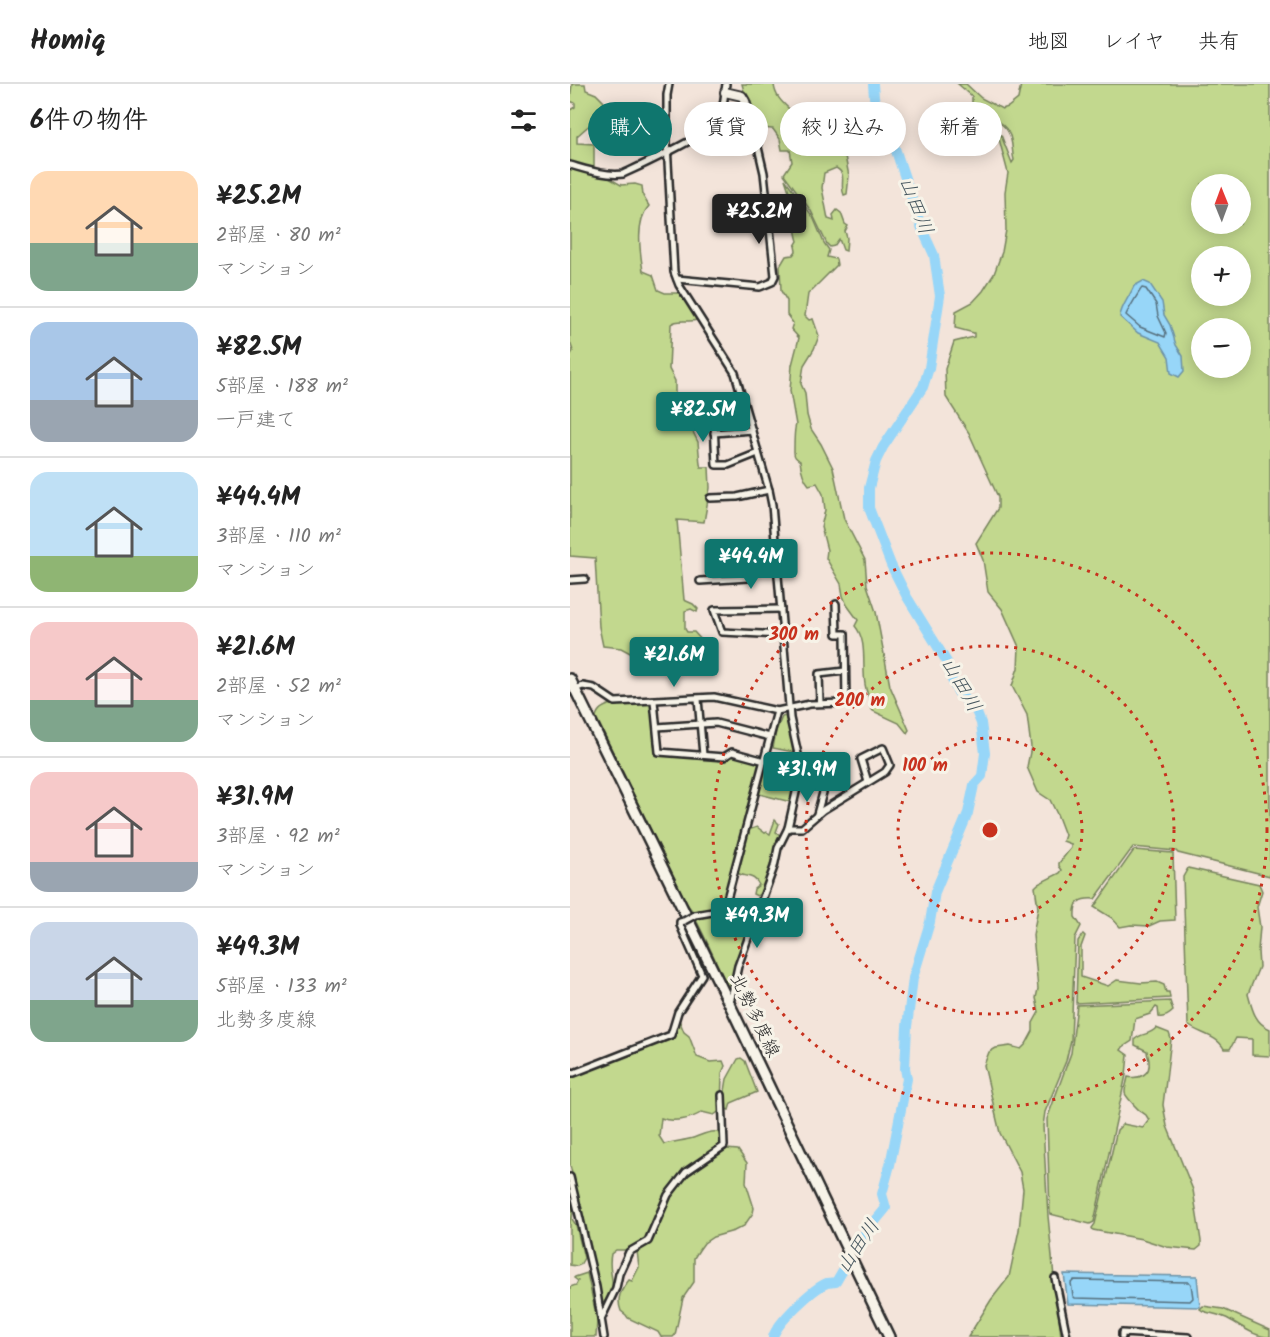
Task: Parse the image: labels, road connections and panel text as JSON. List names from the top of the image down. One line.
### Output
{"streets":{"main road":["北勢多度線"]},"water":["山田川"],"north":"top","page":{"header":"Homiq","nav":["地図","レイヤ","共有"],"heading":"6件の物件","chip":["購入","賃貸","絞り込み","新着"],"list":[{"name":"¥25.2M","note":"2部屋 · 80 m² · マンション"},{"name":"¥82.5M","note":"5部屋 · 188 m² · 一戸建て"},{"name":"¥44.4M","note":"3部屋 · 110 m² · マンション"},{"name":"¥21.6M","note":"2部屋 · 52 m² · マンション"},{"name":"¥31.9M","note":"3部屋 · 92 m² · マンション"},{"name":"¥49.3M","note":"5部屋 · 133 m² · 北勢多度線"}],"map_buttons":["+","−"],"price":["¥25.2M","¥82.5M","¥44.4M","¥21.6M","¥31.9M","¥49.3M"]},"rings":["300 m","200 m","100 m"]}
